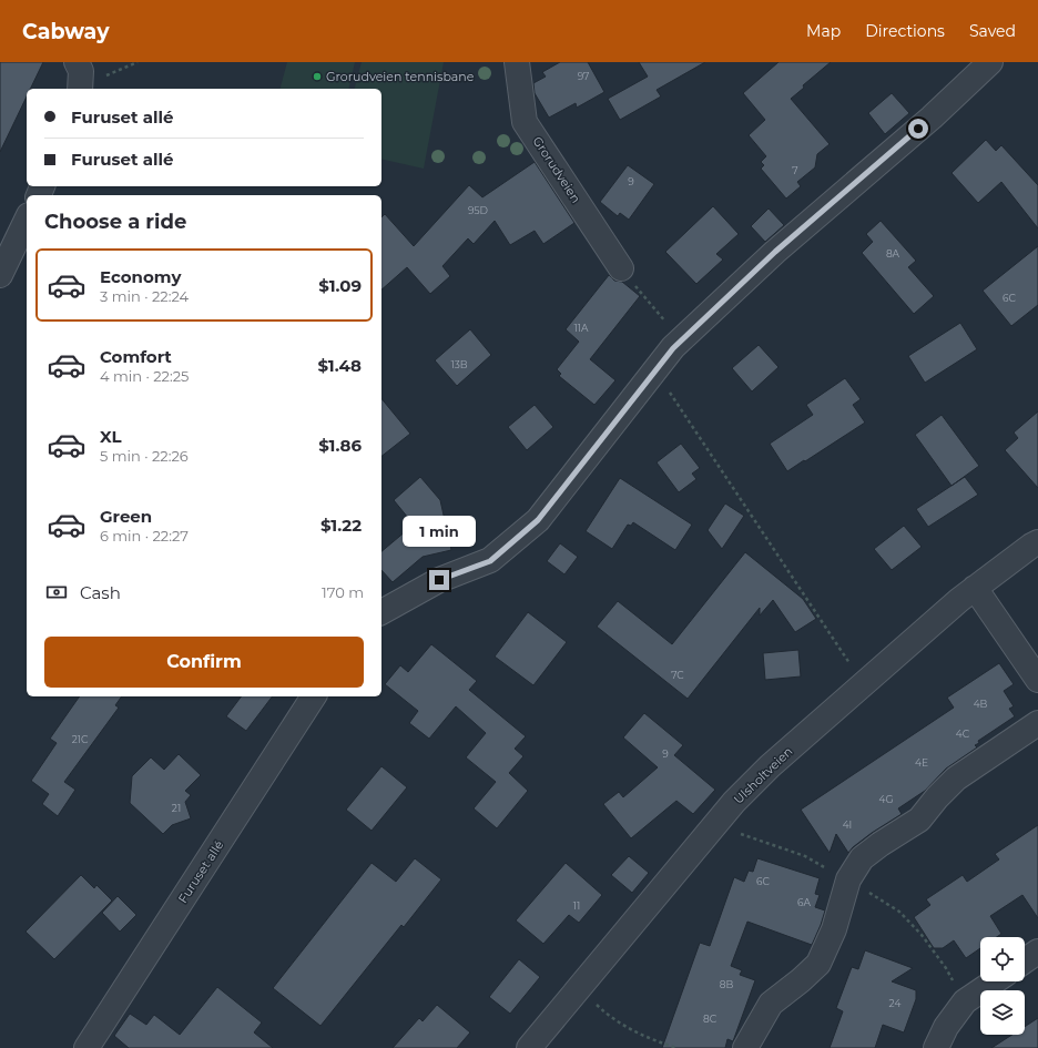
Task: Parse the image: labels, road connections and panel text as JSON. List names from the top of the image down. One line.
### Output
{"streets":{"street":["Grorudveien","Ulsholtveien","Furuset allé"]},"places":["Grorudveien tennisbane"],"house_numbers":["97","7","9","95D","8A","6C","11A","13B","7C","4B","4C","21C","9","4E","4G","21","4I","6C","6A","11","8B","24","8C"],"page":{"header":"Cabway","nav":["Map","Directions","Saved"],"banner":["Furuset allé","Furuset allé"],"heading":"Choose a ride","list":[{"name":"Economy","note":"3 min · 22:24","value":"$1.09"},{"name":"Comfort","note":"4 min · 22:25","value":"$1.48"},{"name":"XL","note":"5 min · 22:26","value":"$1.86"},{"name":"Green","note":"6 min · 22:27","value":"$1.22"}],"bubble":"1 min","pay":["Cash","170 m"],"buttons":"Confirm"}}
